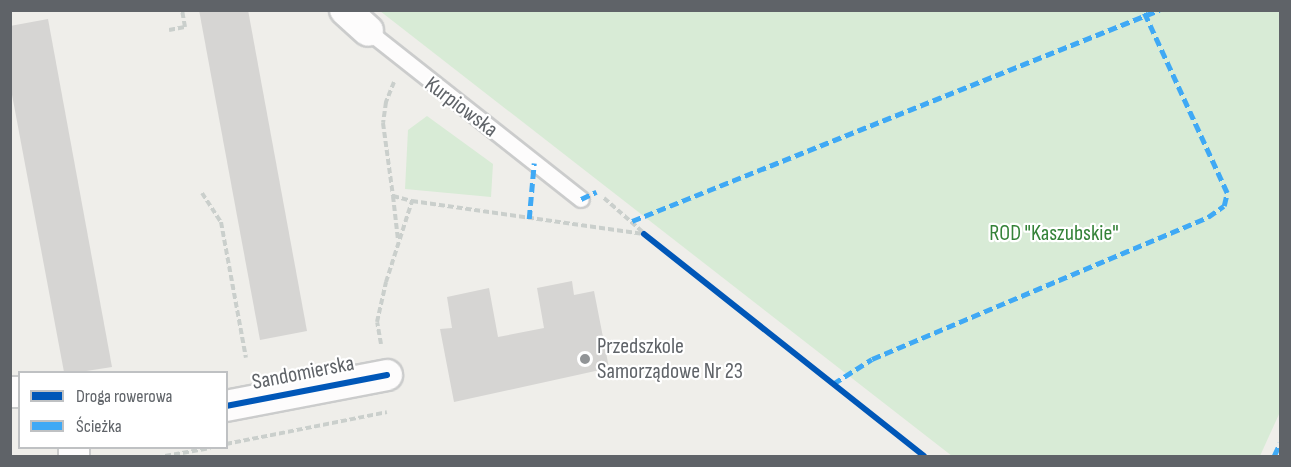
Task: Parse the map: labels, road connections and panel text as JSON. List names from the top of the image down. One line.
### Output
{"streets":{"street":["Kurpiowska","Sandomierska"]},"parks":["ROD \"Kaszubskie\""],"places":["Przedszkole Samorządowe Nr 23"],"legend":["Droga rowerowa","Ścieżka"]}
